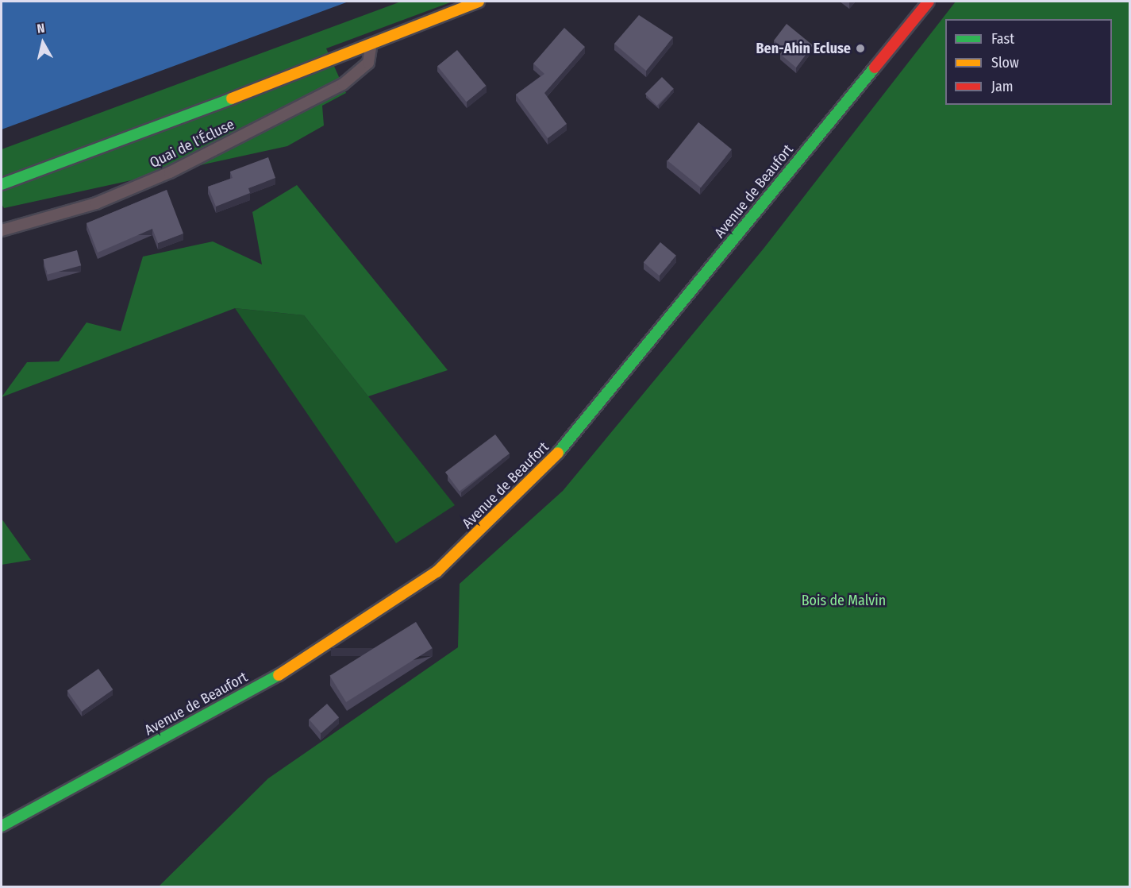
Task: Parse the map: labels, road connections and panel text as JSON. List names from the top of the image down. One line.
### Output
{"streets":{"main road":["Quai de l'Écluse","Avenue de Beaufort"]},"parks":["Bois de Malvin"],"places":["Ben-Ahin Ecluse"],"legend":["Fast","Slow","Jam"],"north":"top"}
